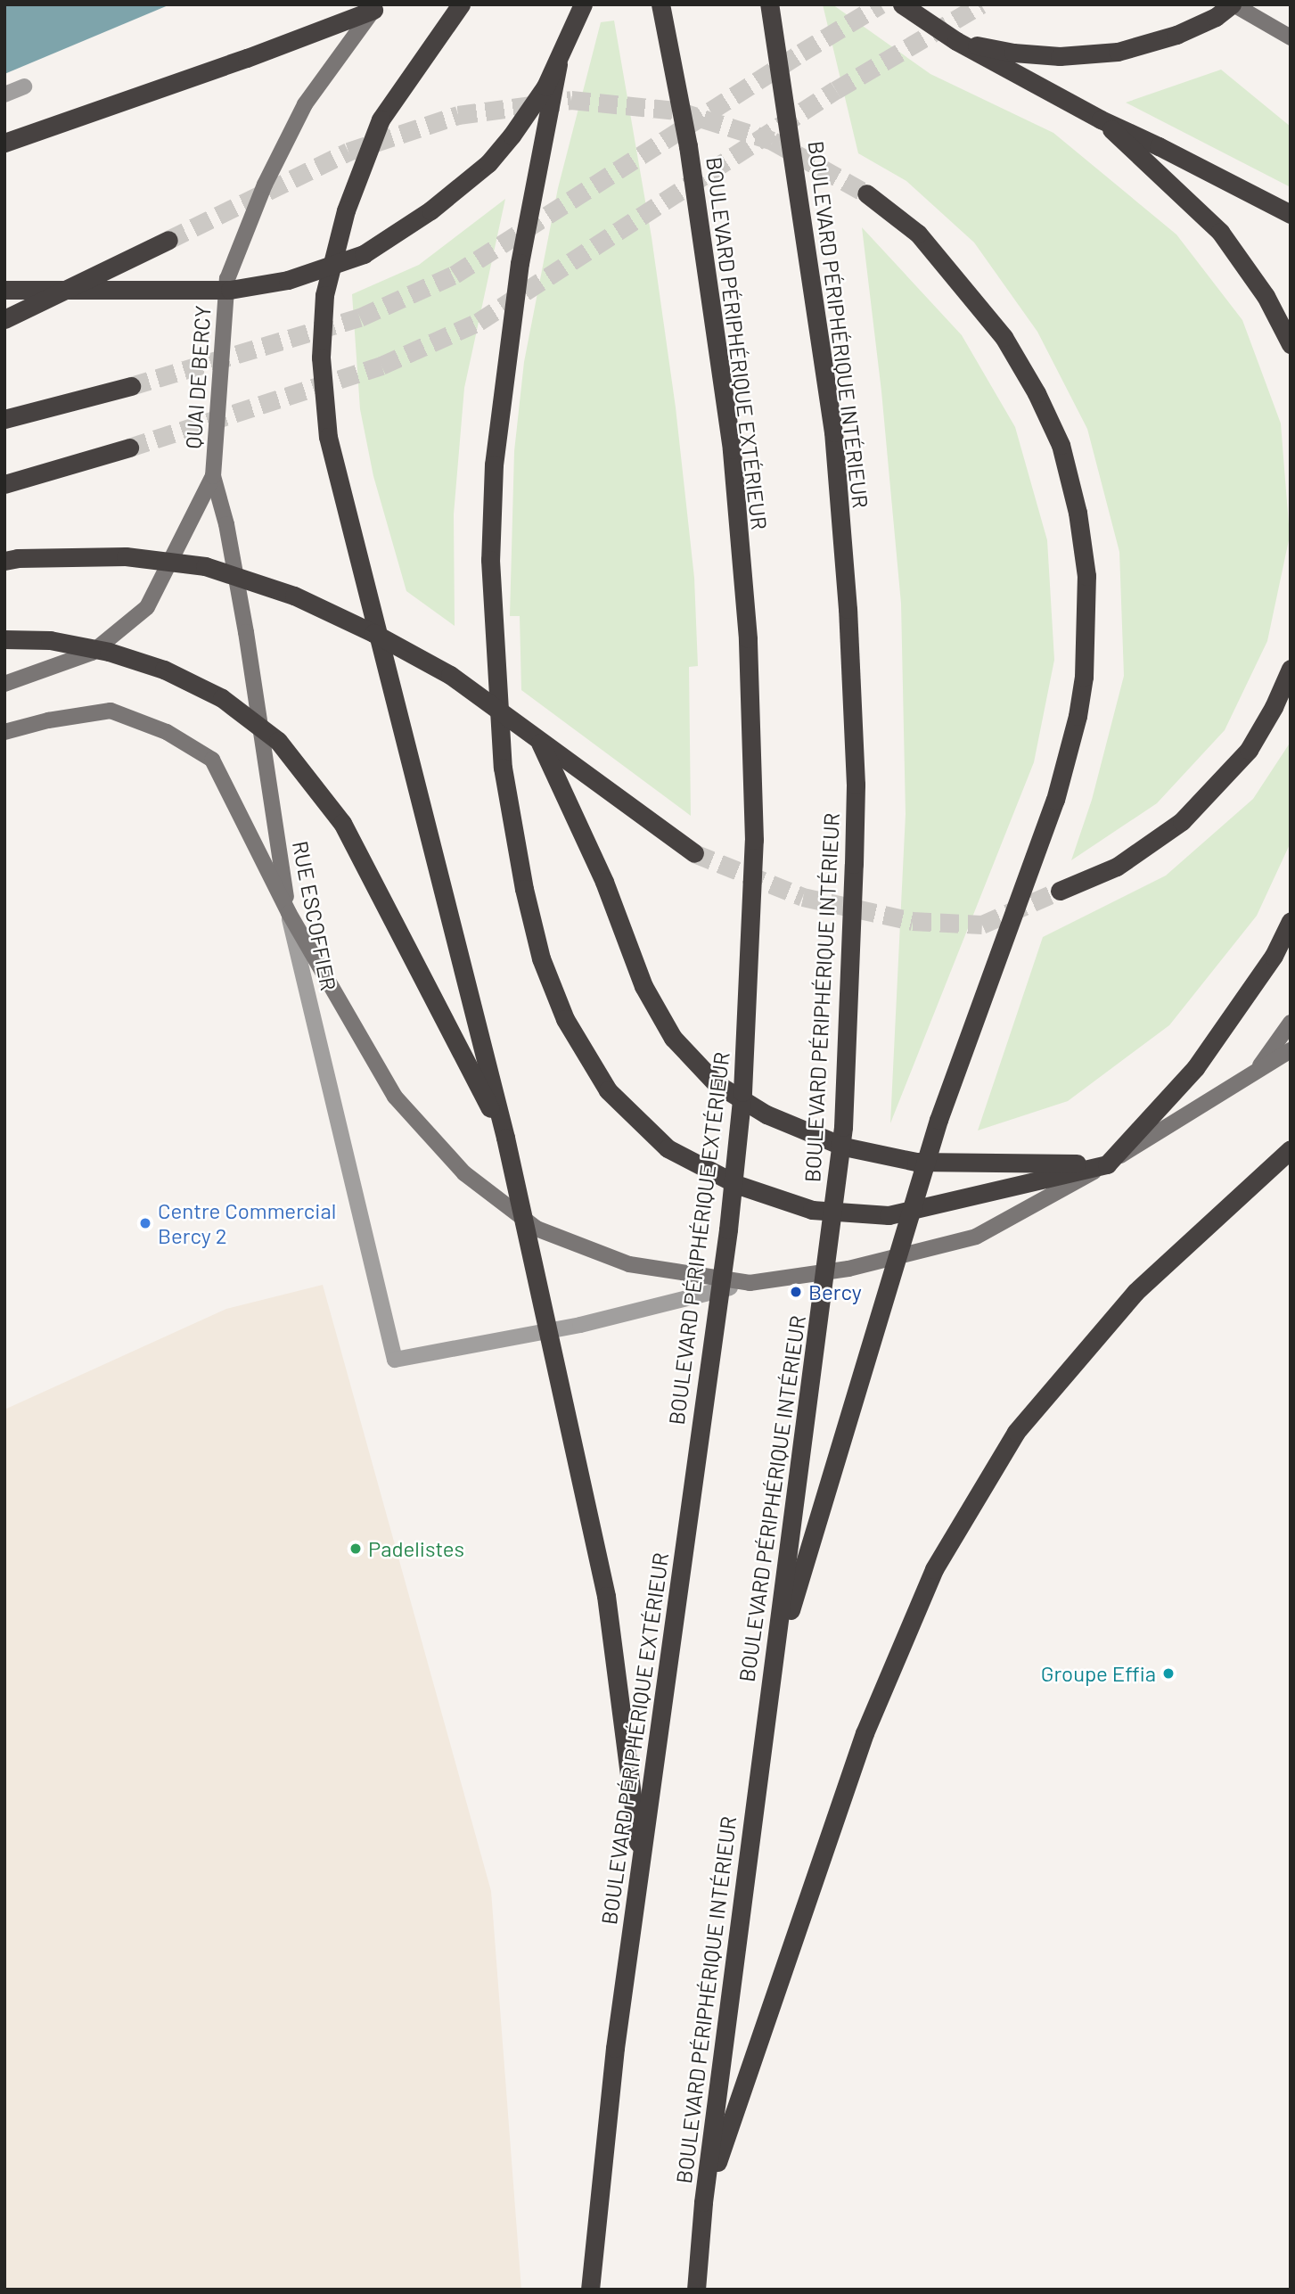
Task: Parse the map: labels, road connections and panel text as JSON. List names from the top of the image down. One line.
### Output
{"streets":{"highway":["BOULEVARD PÉRIPHÉRIQUE INTÉRIEUR","BOULEVARD PÉRIPHÉRIQUE EXTÉRIEUR"],"main road":["QUAI DE BERCY","RUE ESCOFFIER"]},"crossings":[["QUAI DE BERCY","RUE ESCOFFIER"]],"places":["Centre Commercial Bercy 2","Bercy","Padelistes","Groupe Effia"]}
